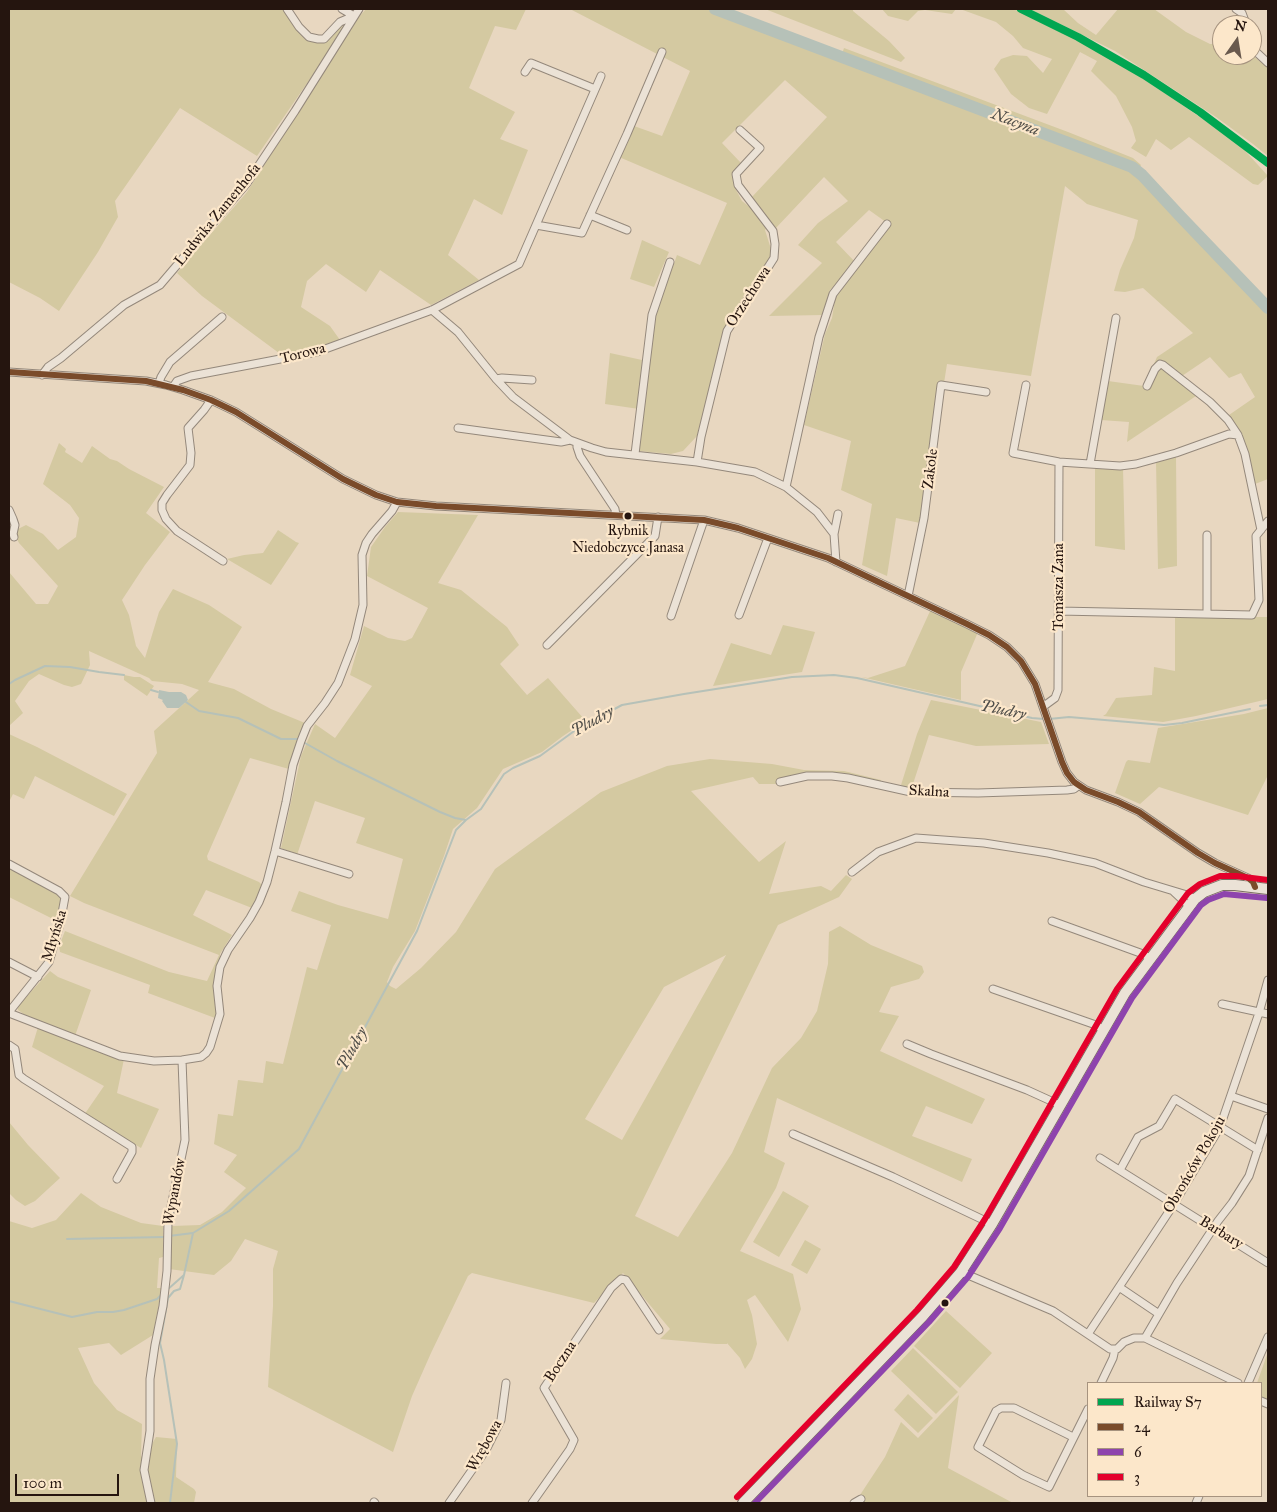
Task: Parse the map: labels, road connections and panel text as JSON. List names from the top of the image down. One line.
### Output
{"streets":{"street":["Ludwika Zamenhofa","Orzechowa","Torowa","Zakole","Tomasza Zana","Skalna","Młyńska","Obrońców Pokoju","Wypandów","Barbary","Boczna","Wrębowa"]},"crossings":[["Obrońców Pokoju","Barbary"]],"water":["Nacyna","Pludry"],"places":["Rybnik Niedobczyce Janasa"],"lines":["rail line S7","transit line 24","transit line 3","transit line 6"],"legend":["Railway S7","24","6","3"],"scale_bar":"100 m","north":"top"}
